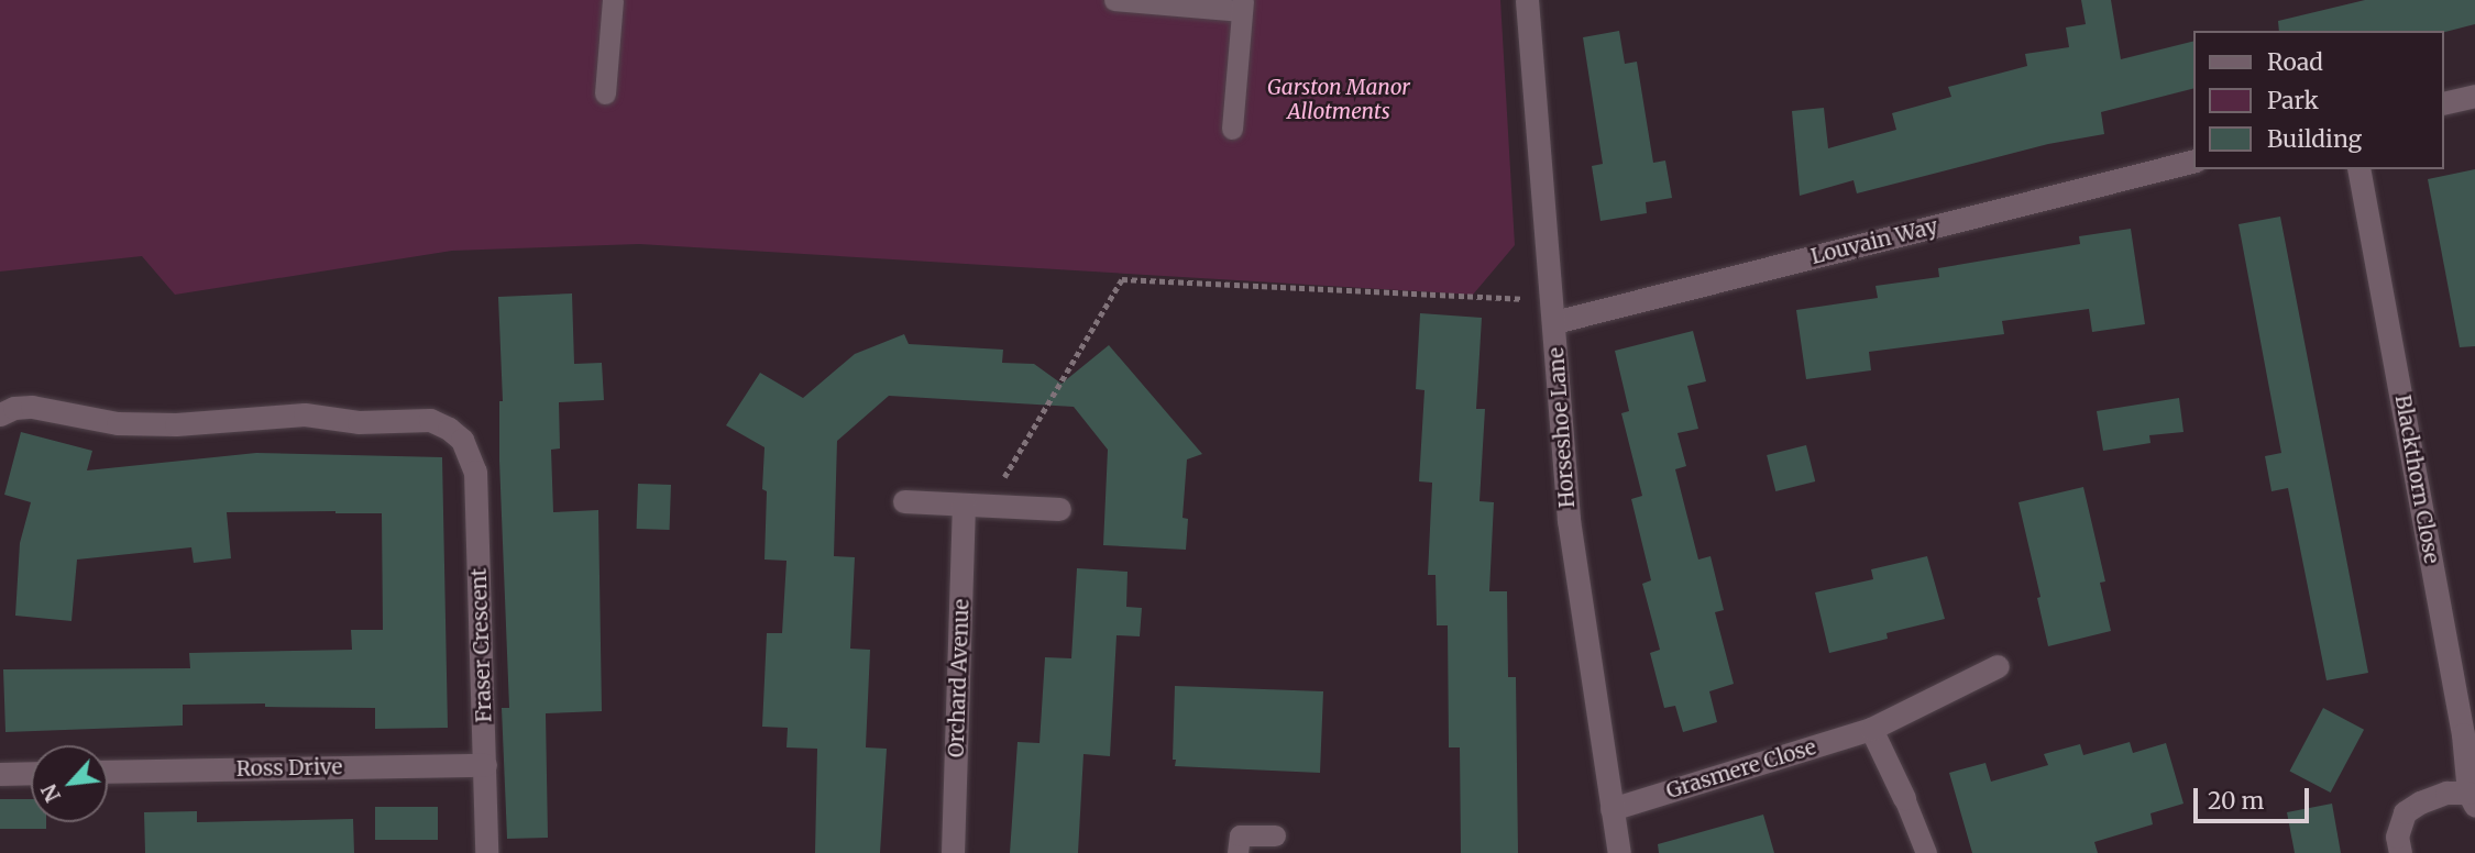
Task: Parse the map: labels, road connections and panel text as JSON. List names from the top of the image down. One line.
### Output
{"streets":{"street":["Louvain Way","Horseshoe Lane","Blackthorn Close","Fraser Crescent","Orchard Avenue","Ross Drive","Grasmere Close"]},"crossings":[["Louvain Way","Horseshoe Lane"],["Horseshoe Lane","Grasmere Close"],["Fraser Crescent","Ross Drive"]],"parks":["Garston Manor Allotments"],"legend":["Road","Park","Building"],"scale_bar":"20 m","north":"bottom left"}
